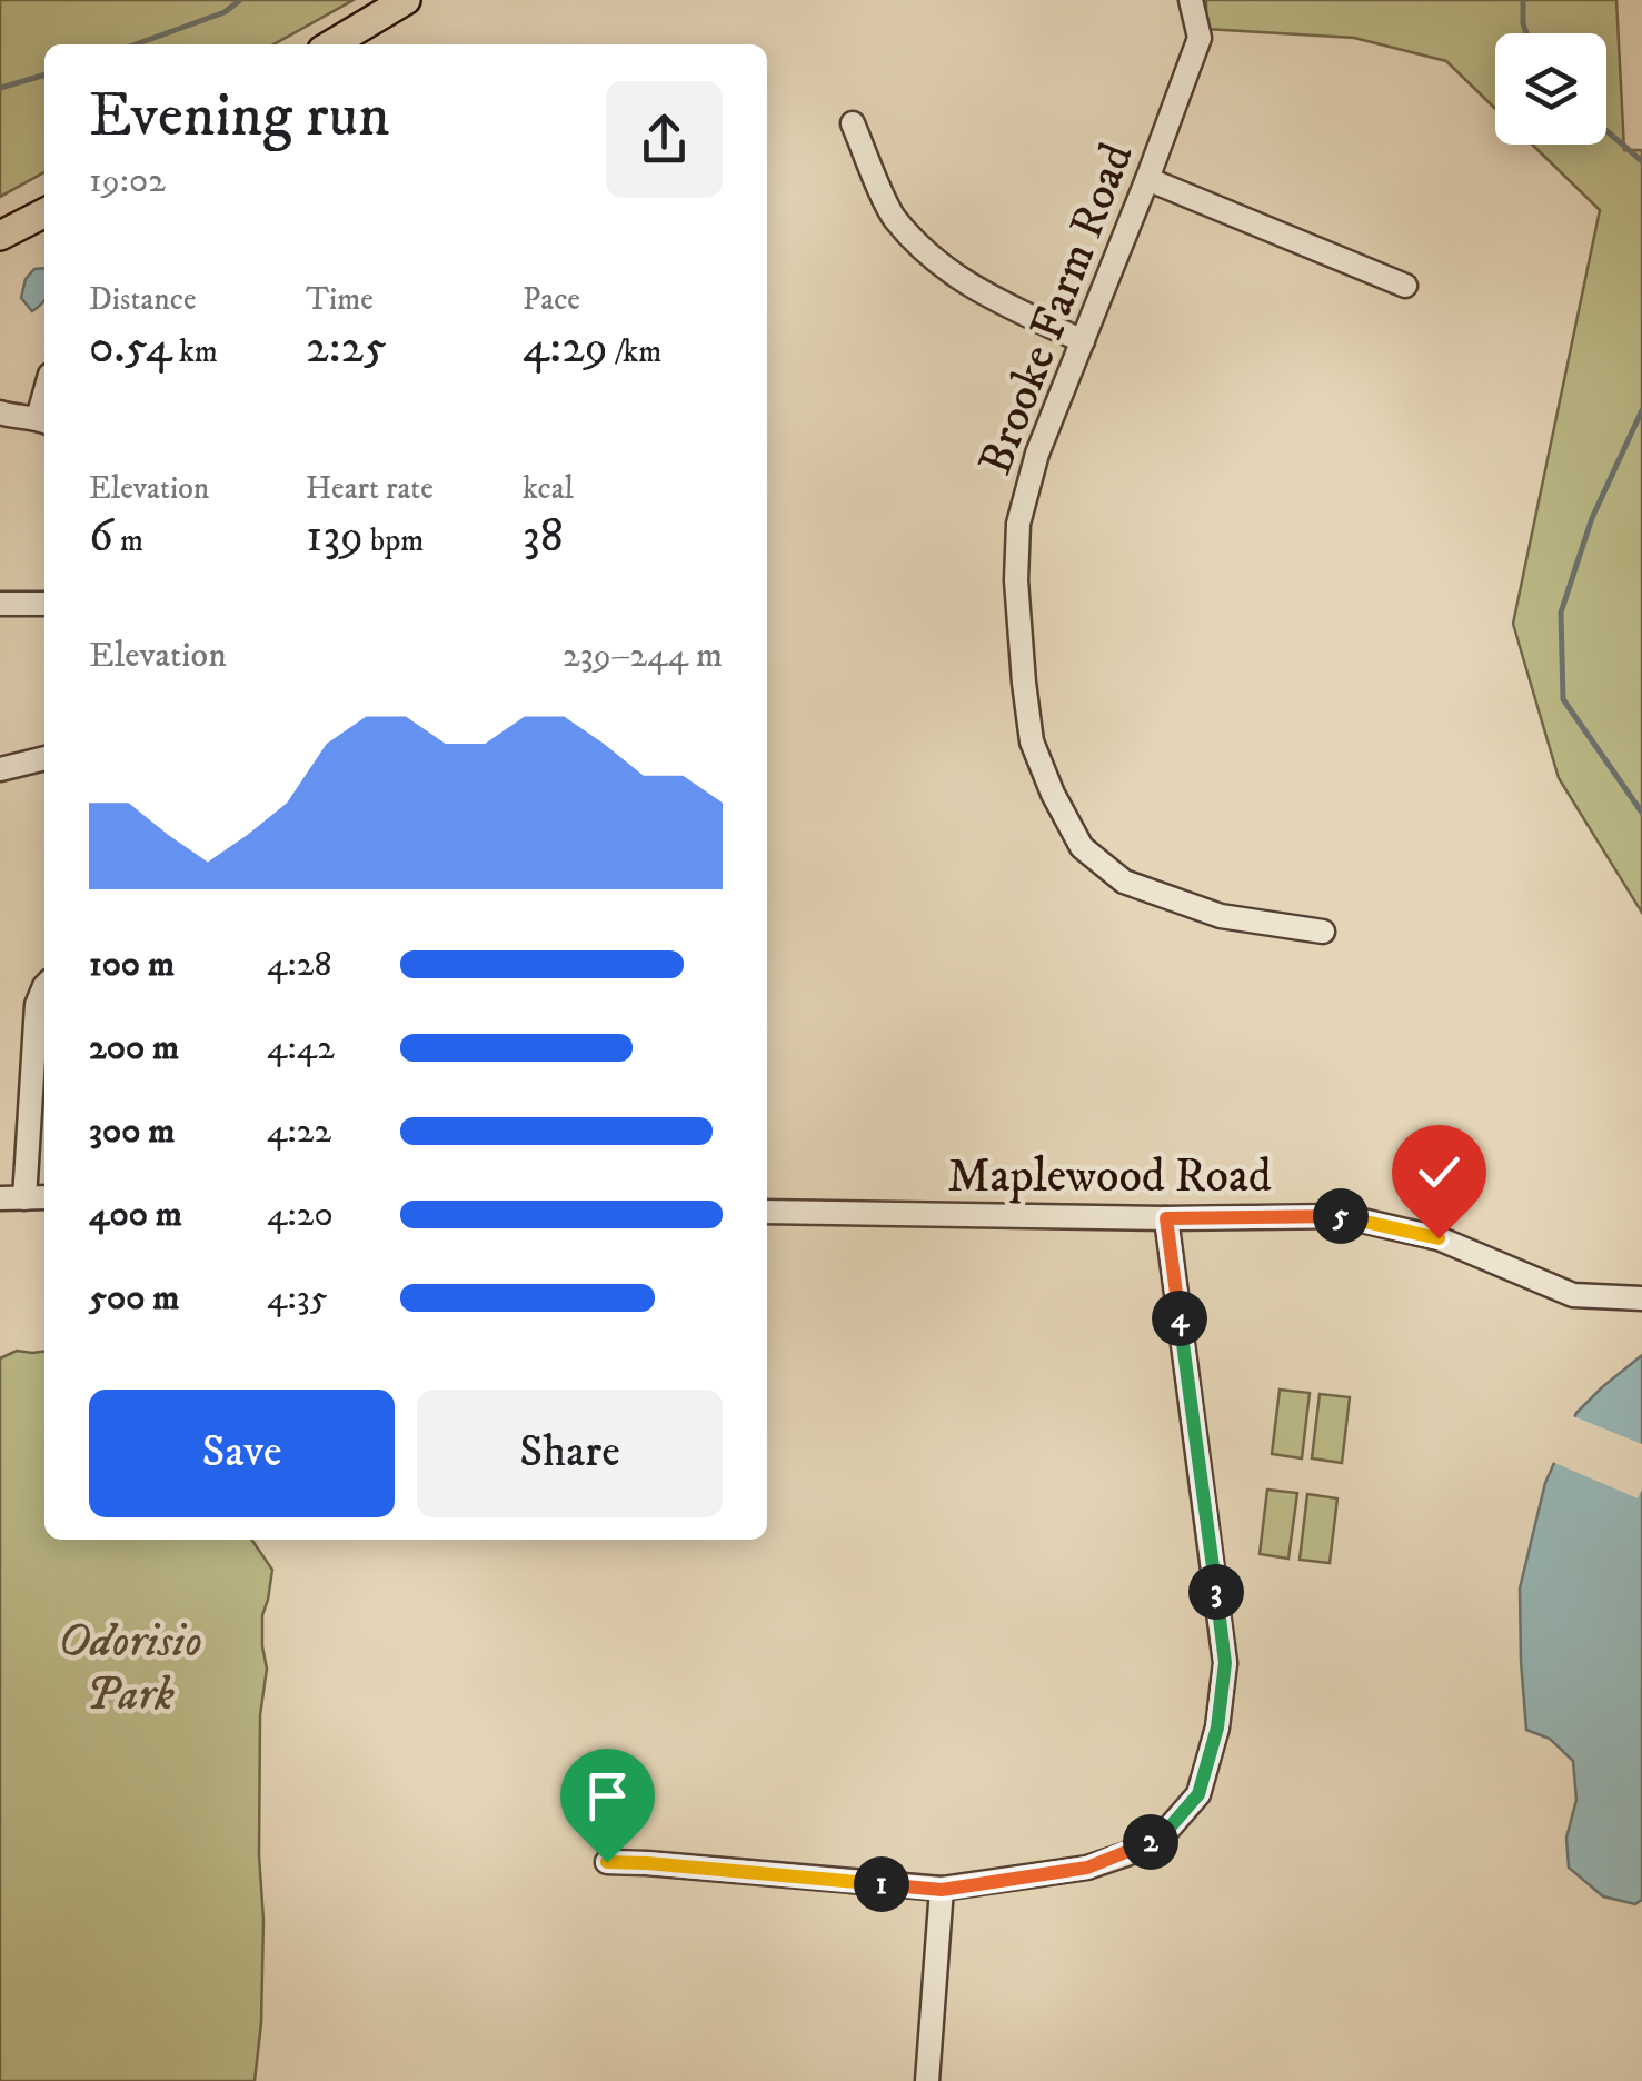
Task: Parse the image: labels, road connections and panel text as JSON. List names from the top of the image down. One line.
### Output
{"streets":{"street":["Brooke Farm Road","Maplewood Road"]},"parks":["Odorisio Park"],"page":{"heading":["Evening run","19:02"],"stats":[["Distance","0.54 km"],["Time","2:25"],["Pace","4:29 /km"],["Elevation","6 m"],["Heart rate","139 bpm"],["kcal","38"]],"chart":["Elevation","239–244 m"],"list":[{"name":"100 m","note":"4:28"},{"name":"200 m","note":"4:42"},{"name":"300 m","note":"4:22"},{"name":"400 m","note":"4:20"},{"name":"500 m","note":"4:35"}],"pins":["5","4","3","2","1"],"buttons":["Save","Share"]}}
